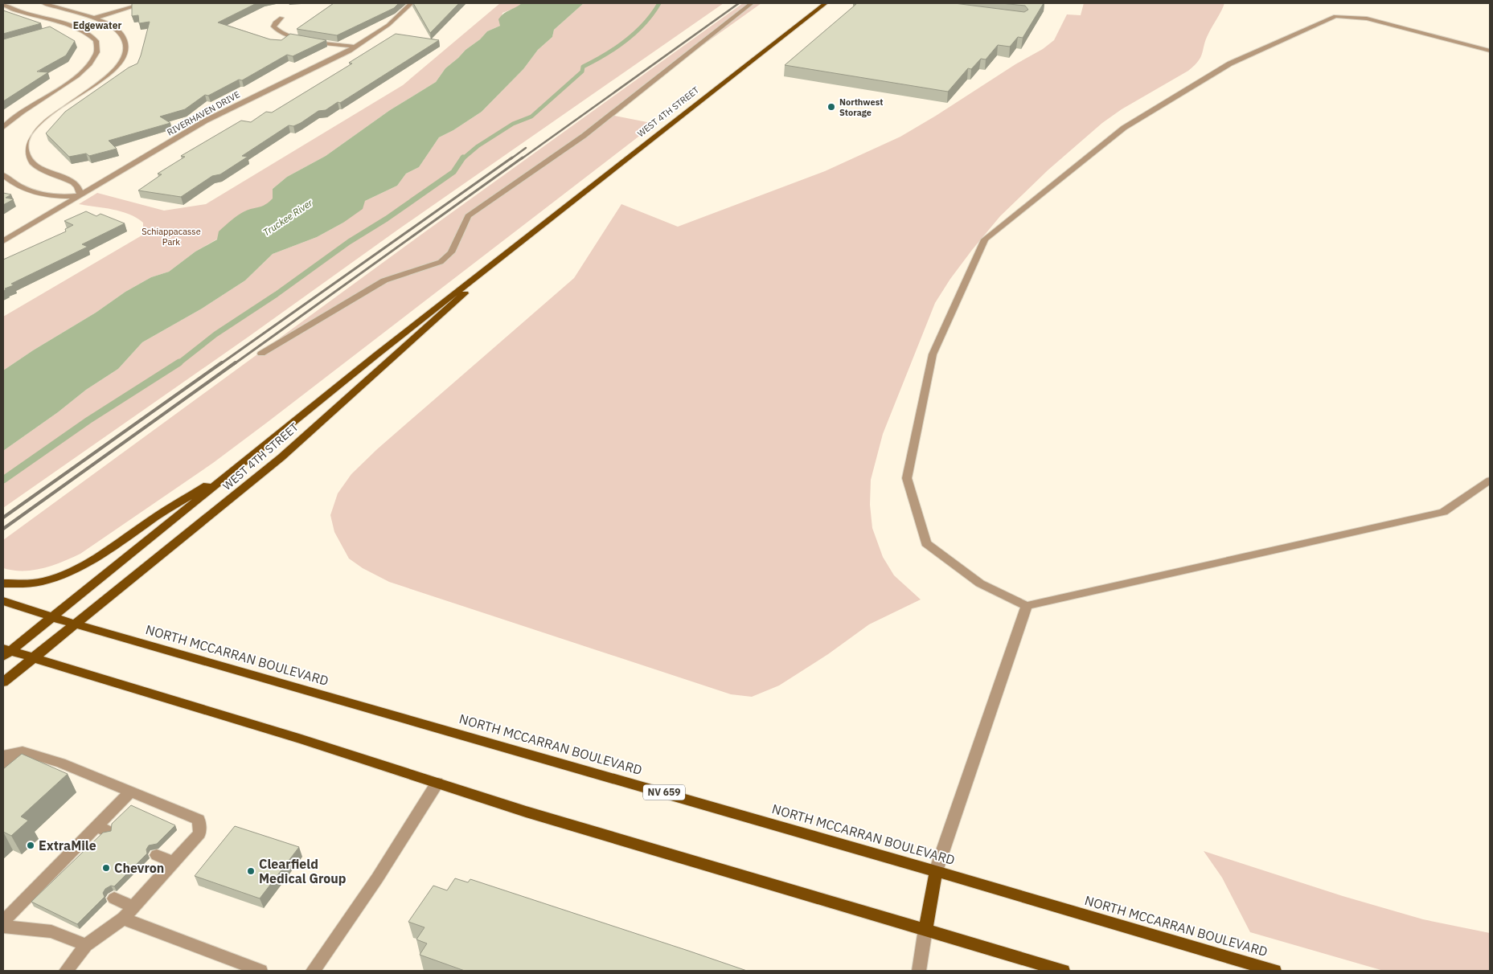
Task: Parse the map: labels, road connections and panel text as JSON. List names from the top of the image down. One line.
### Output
{"streets":{"main road":["WEST 4TH STREET","NORTH MCCARRAN BOULEVARD","NV 659"],"street":["RIVERHAVEN DRIVE"]},"crossings":[["WEST 4TH STREET","NORTH MCCARRAN BOULEVARD"]],"districts":["Edgewater"],"water":["Truckee River"],"parks":["Schiappacasse Park"],"places":["Northwest Storage","ExtraMile","Chevron","Clearfield Medical Group"]}
